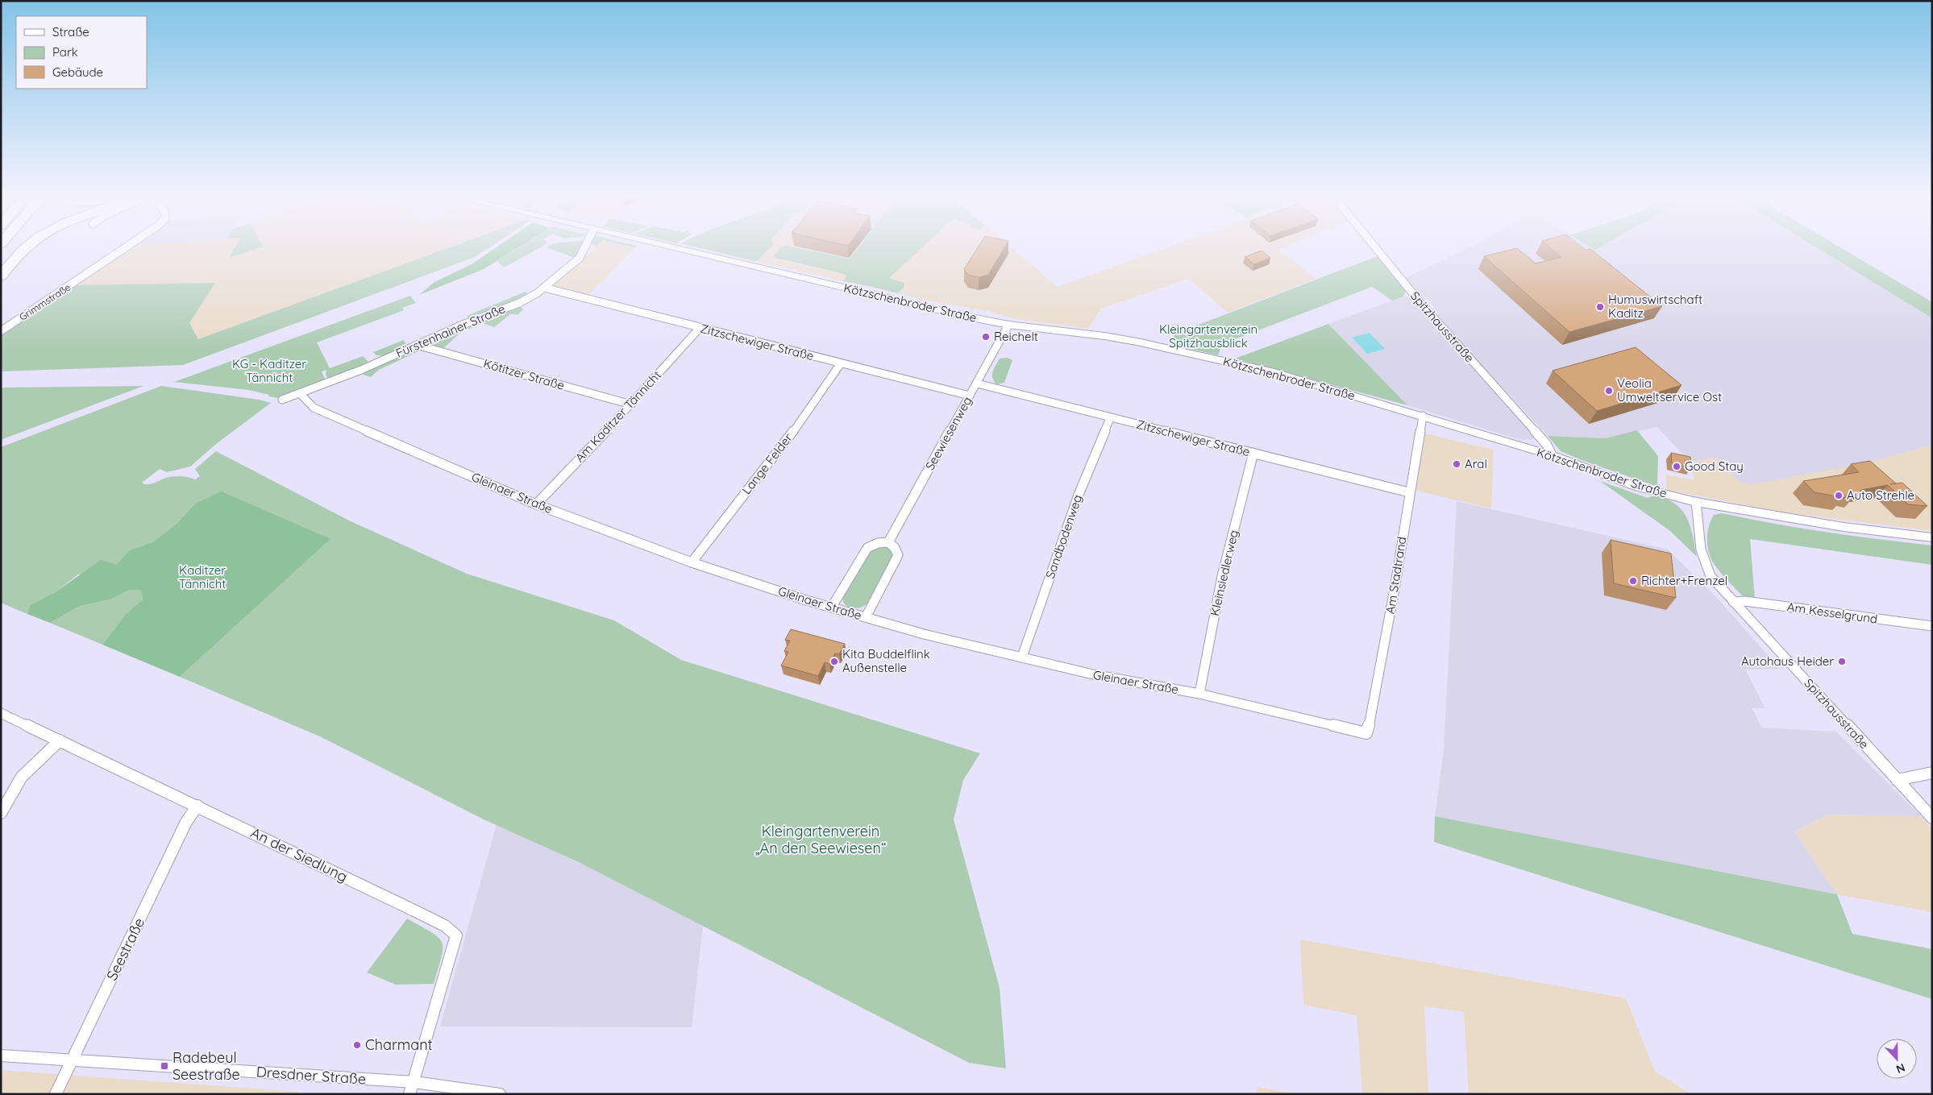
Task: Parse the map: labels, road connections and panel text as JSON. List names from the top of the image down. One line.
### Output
{"streets":{"street":["Grimmstraße","Kötzschenbroder Straße","Spitzhausstraße","Fürstenhainer Straße","Zitzschewiger Straße","Kötitzer Straße","Am Kaditzer Tännicht","Seewiesenweg","Lange Felder","Gleinaer Straße","Sandbodenweg","Kleinsiedlerweg","Am Stadtrand","Am Kesselgrund","An der Siedlung","Seestraße","Dresdner Straße"]},"crossings":[["Kötzschenbroder Straße","Spitzhausstraße"],["Kötzschenbroder Straße","Seewiesenweg"],["Kötzschenbroder Straße","Am Stadtrand"],["Spitzhausstraße","Am Kesselgrund"],["Fürstenhainer Straße","Zitzschewiger Straße"],["Fürstenhainer Straße","Kötitzer Straße"],["Fürstenhainer Straße","Gleinaer Straße"],["Zitzschewiger Straße","Am Kaditzer Tännicht"],["Zitzschewiger Straße","Seewiesenweg"],["Zitzschewiger Straße","Lange Felder"],["Zitzschewiger Straße","Sandbodenweg"],["Zitzschewiger Straße","Kleinsiedlerweg"],["Zitzschewiger Straße","Am Stadtrand"],["Kötitzer Straße","Am Kaditzer Tännicht"],["Am Kaditzer Tännicht","Gleinaer Straße"],["Lange Felder","Gleinaer Straße"],["Gleinaer Straße","Sandbodenweg"],["Gleinaer Straße","Kleinsiedlerweg"],["Gleinaer Straße","Am Stadtrand"],["An der Siedlung","Seestraße"],["An der Siedlung","Dresdner Straße"],["Seestraße","Dresdner Straße"]],"parks":["Kleingartenverein Spitzhausblick","KG - Kaditzer Tännicht","Kaditzer Tännicht","Kleingartenverein „An den Seewiesen“"],"places":{"other":["Humuswirtschaft Kaditz","Reichelt","Veolia Umweltservice Ost","Aral","Good Stay","Auto Strehle","Richter+Frenzel","Kita Buddelflink Außenstelle","Autohaus Heider","Charmant"],"transit":["Radebeul Seestraße"]},"legend":["Straße","Park","Gebäude"],"north":"bottom"}
